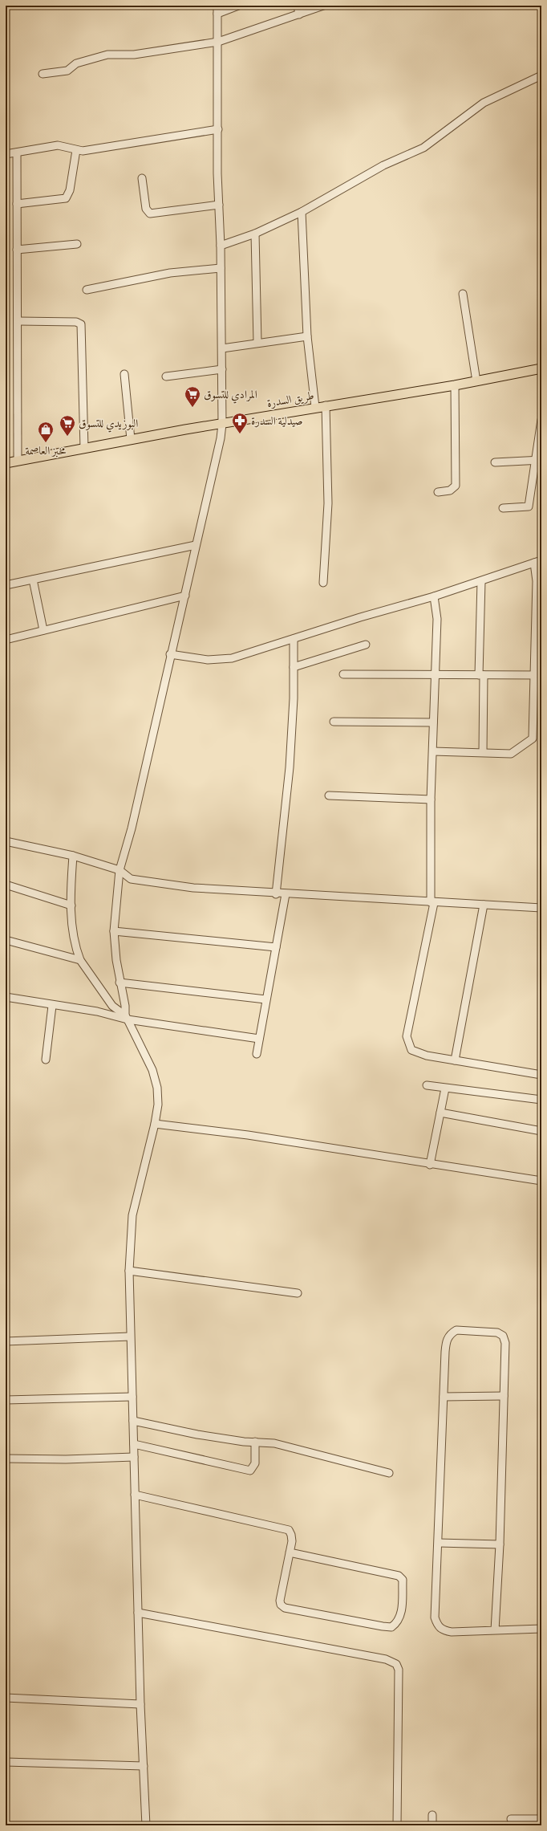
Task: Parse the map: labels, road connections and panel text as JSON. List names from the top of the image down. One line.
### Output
{"streets":{"main road":["طريق السدرة"]},"places":{"supermarket":["المرادي للتسوق","البوزيدي للتسوق"],"pharmacy":["صيدلية السدرة"],"shop":["مخبز العاصمة"]}}
